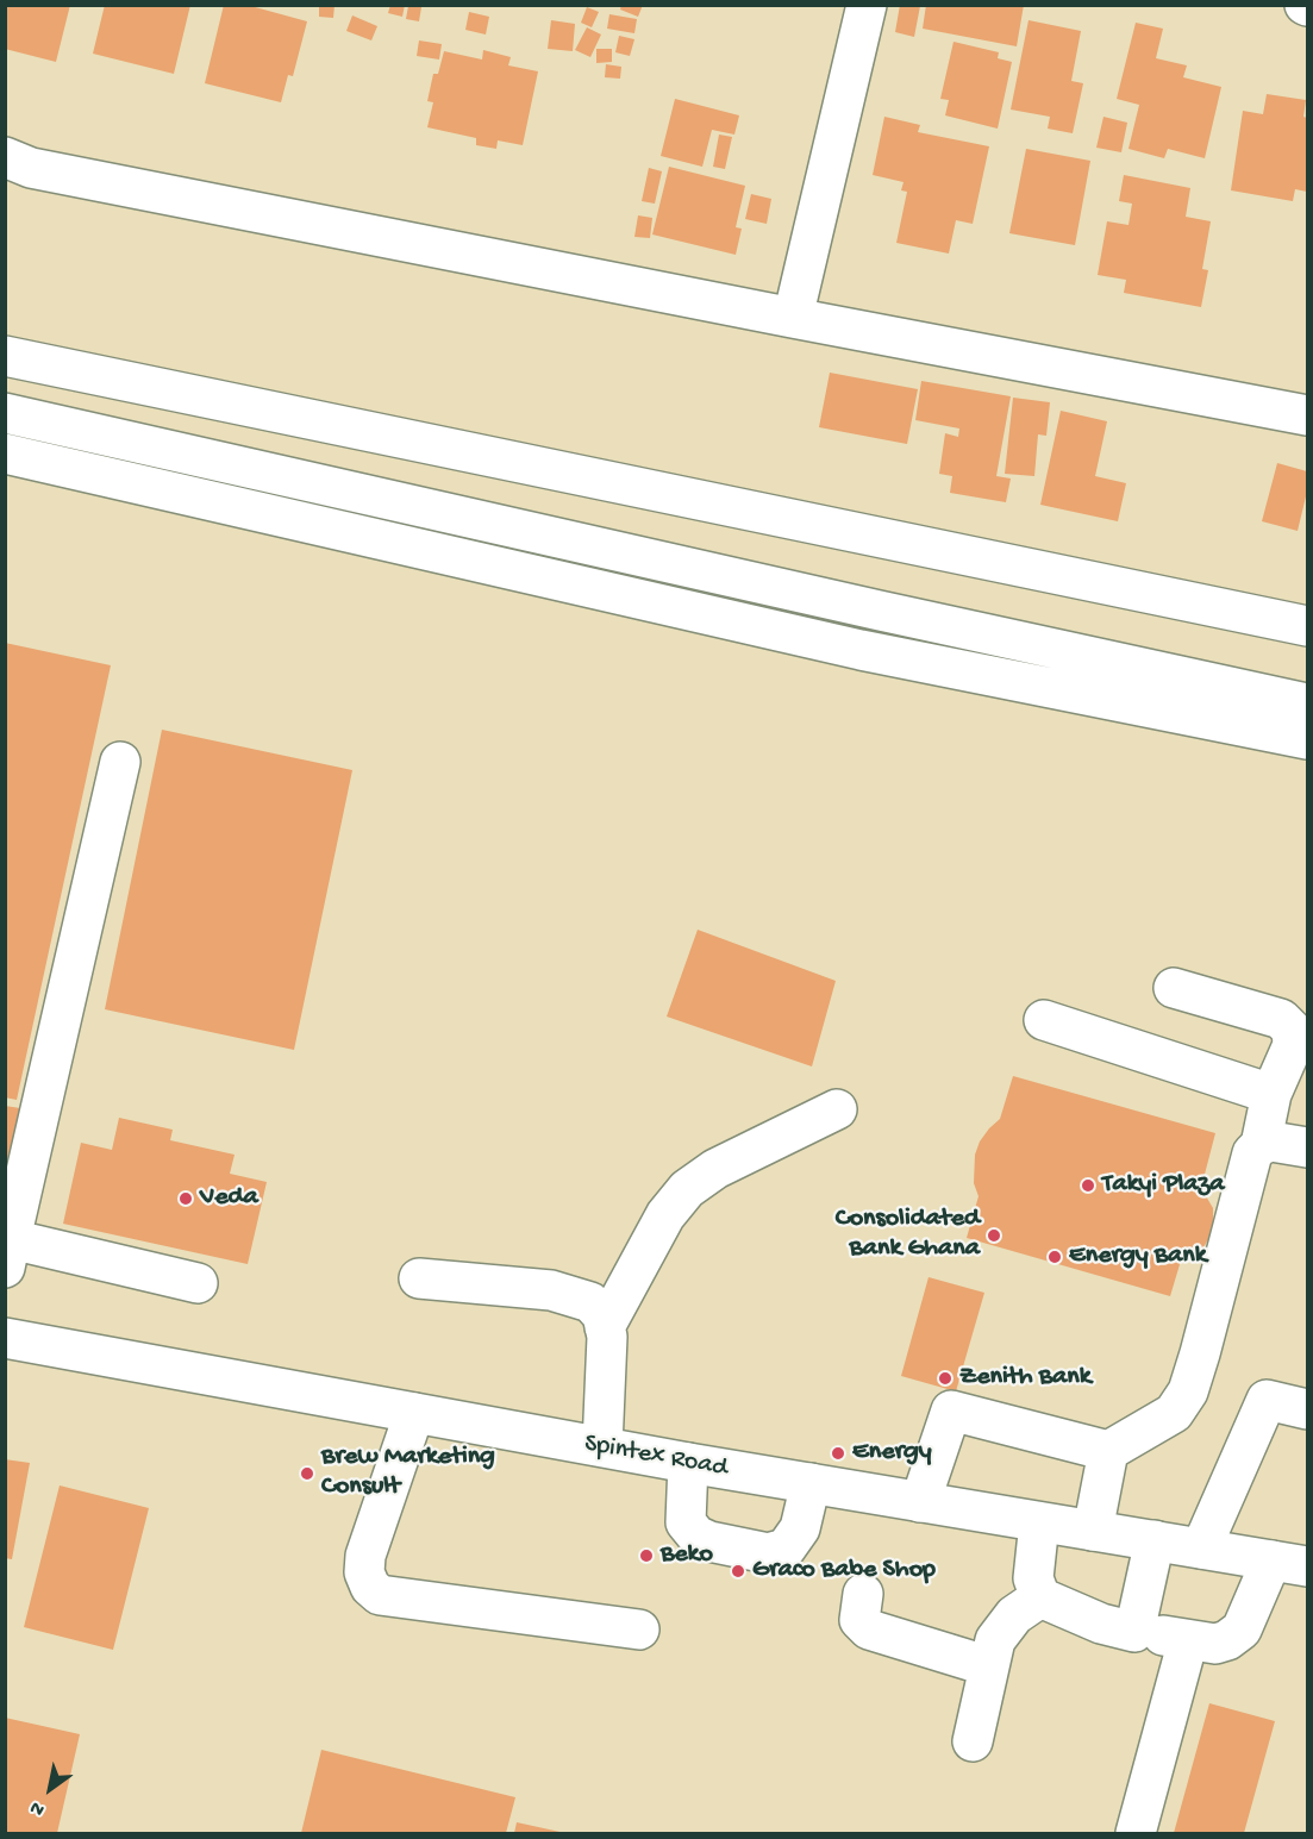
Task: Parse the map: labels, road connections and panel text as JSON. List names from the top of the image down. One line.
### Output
{"streets":{"street":["Spintex Road"]},"places":["Takyi Plaza","Veda","Consolidated Bank Ghana","Energy Bank","Zenith Bank","Energy","Brew Marketing Consult","Beko","Graco Babe Shop"],"north":"bottom left"}
